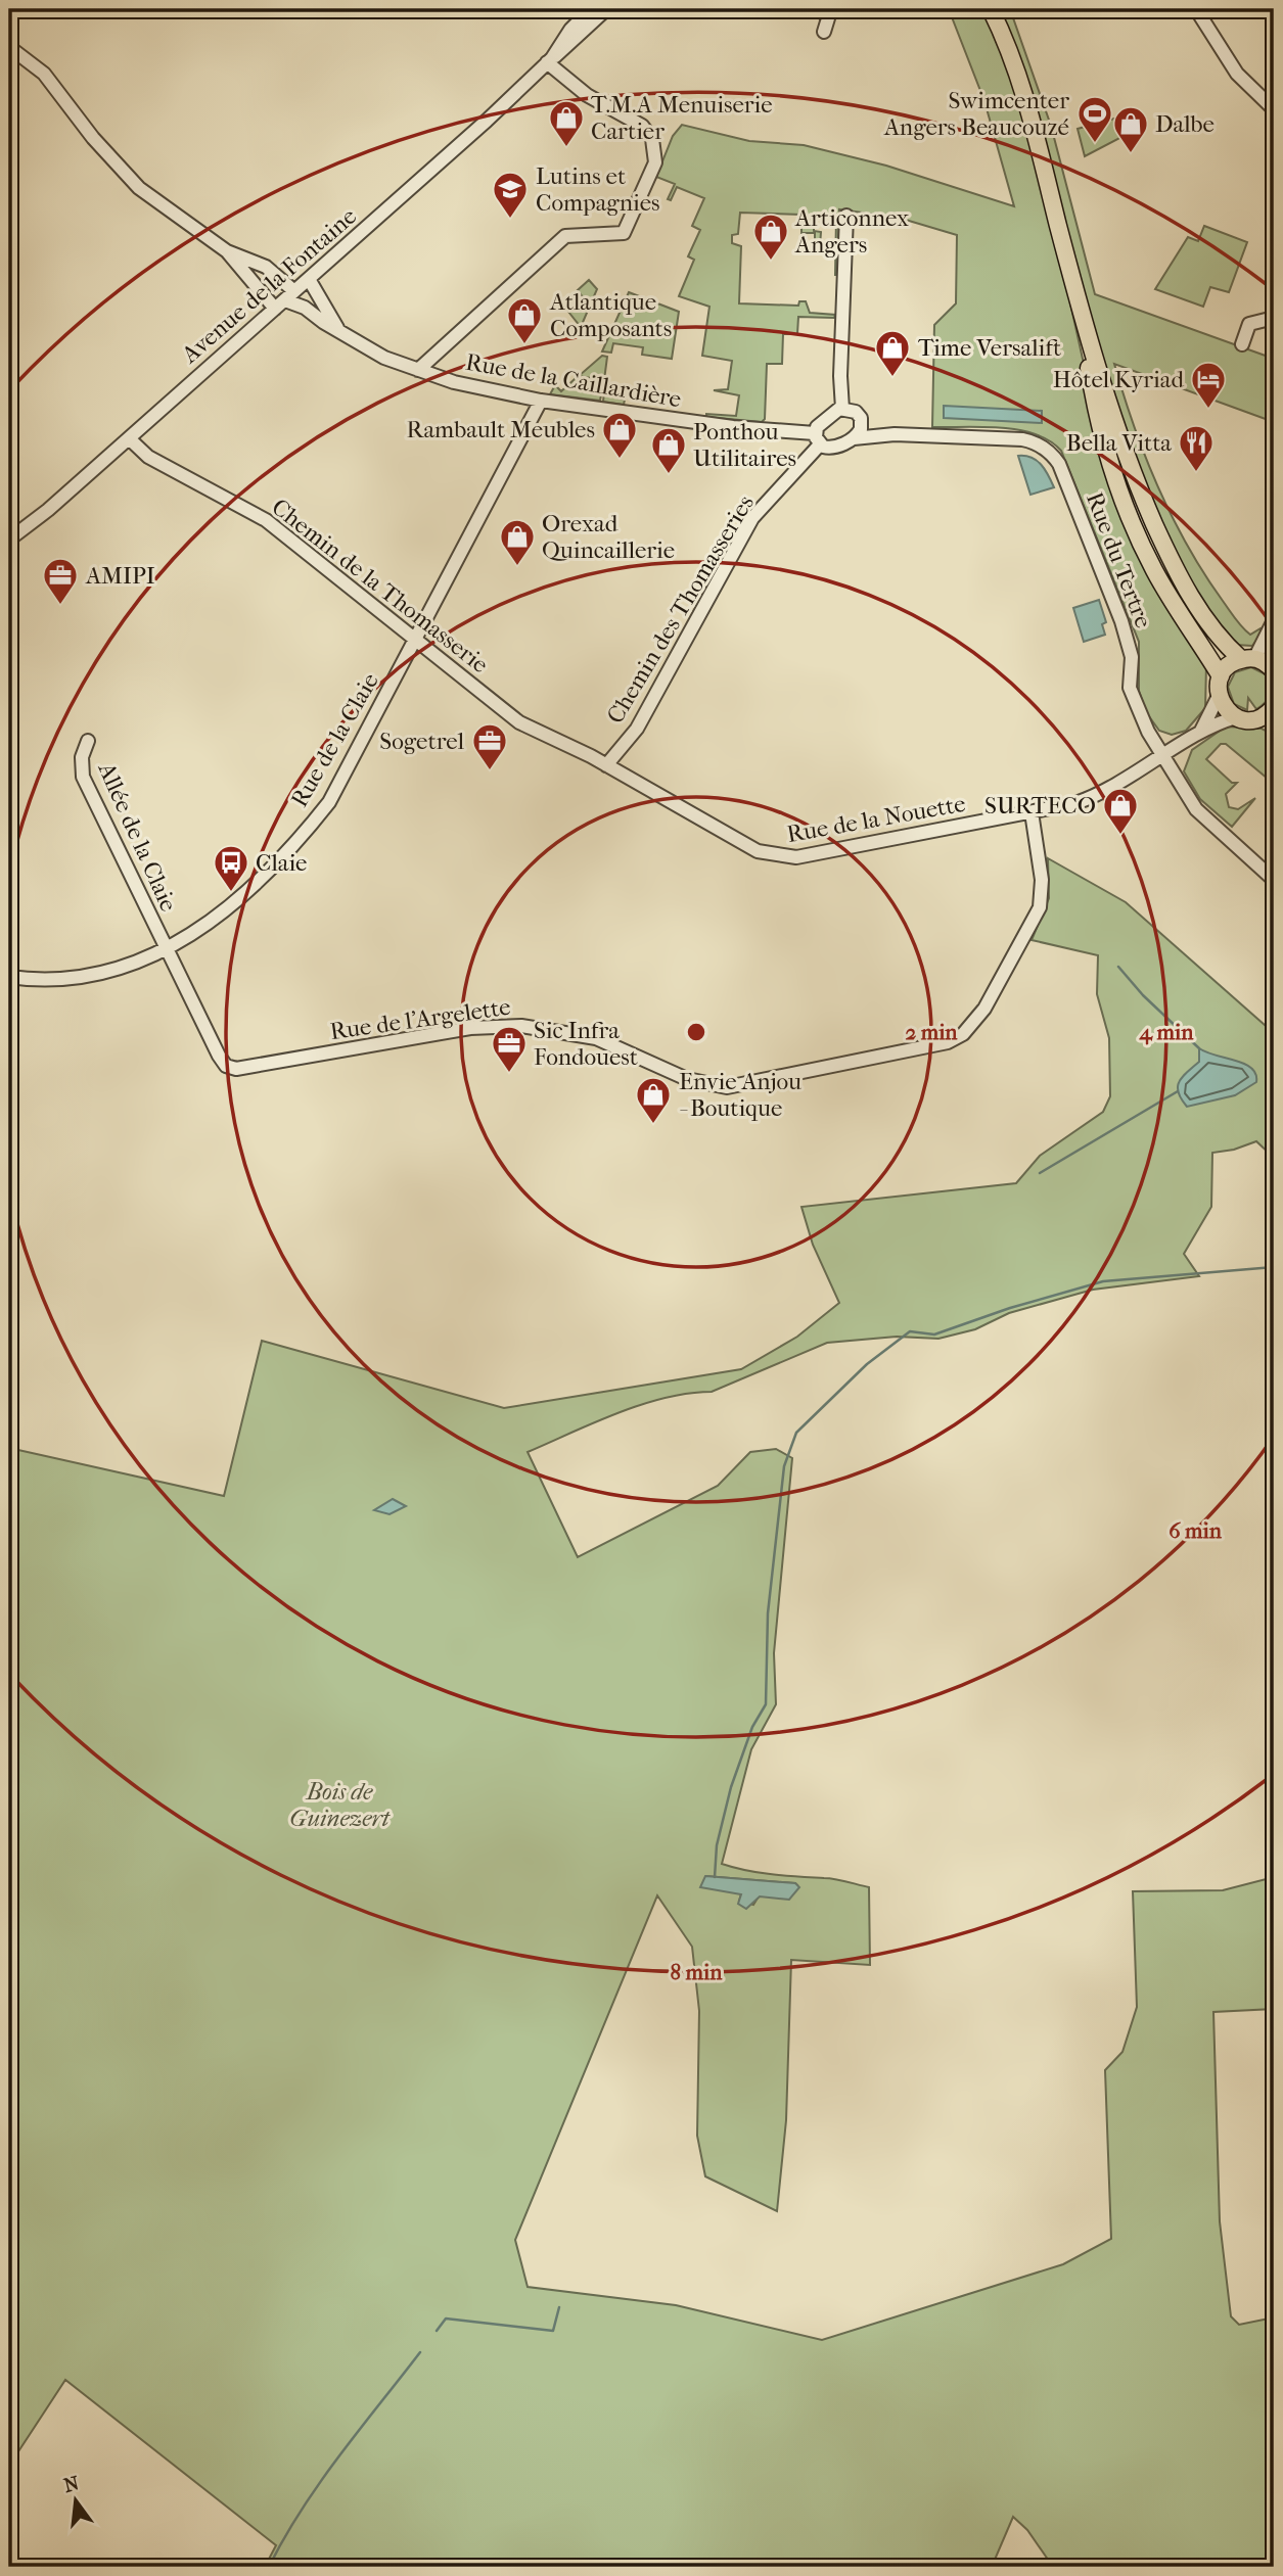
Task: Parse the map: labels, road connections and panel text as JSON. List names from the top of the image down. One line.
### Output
{"streets":{"street":["Avenue de la Fontaine","Rue de la Caillardière","Rue du Tertre","Chemin de la Thomasserie","Chemin des Thomasseries","Rue de la Claie","Rue de la Nouette","Allée de la Claie","Rue de l'Argelette"]},"crossings":[["Avenue de la Fontaine","Rue de la Caillardière"],["Avenue de la Fontaine","Chemin de la Thomasserie"],["Rue de la Caillardière","Rue du Tertre"],["Rue de la Caillardière","Chemin des Thomasseries"],["Rue de la Caillardière","Rue de la Claie"],["Rue du Tertre","Chemin des Thomasseries"],["Rue du Tertre","Rue de la Nouette"],["Chemin de la Thomasserie","Chemin des Thomasseries"],["Chemin de la Thomasserie","Rue de la Claie"],["Chemin de la Thomasserie","Rue de la Nouette"],["Chemin des Thomasseries","Rue de la Nouette"],["Rue de la Claie","Allée de la Claie"],["Rue de la Claie","Rue de l'Argelette"],["Rue de la Nouette","Rue de l'Argelette"],["Allée de la Claie","Rue de l'Argelette"]],"parks":["Bois de Guinezert"],"places":{"sports":["Swimcenter Angers Beaucouzé"],"shop":["T.M.A Menuiserie Cartier","Dalbe","Articonnex Angers","Atlantique Composants","Time Versalift","Rambault Meubles","Ponthou Utilitaires","Orexad Quincaillerie","SURTECO","Envie Anjou - Boutique"],"school or university":["Lutins et Compagnies"],"hotel":["Hôtel Kyriad"],"restaurant":["Bella Vitta"],"office":["AMIPI","Sogetrel","Sic Infra Fondouest"],"bus stop":["Claie"]},"north":"top","rings":["2 min","4 min","6 min","8 min"]}
